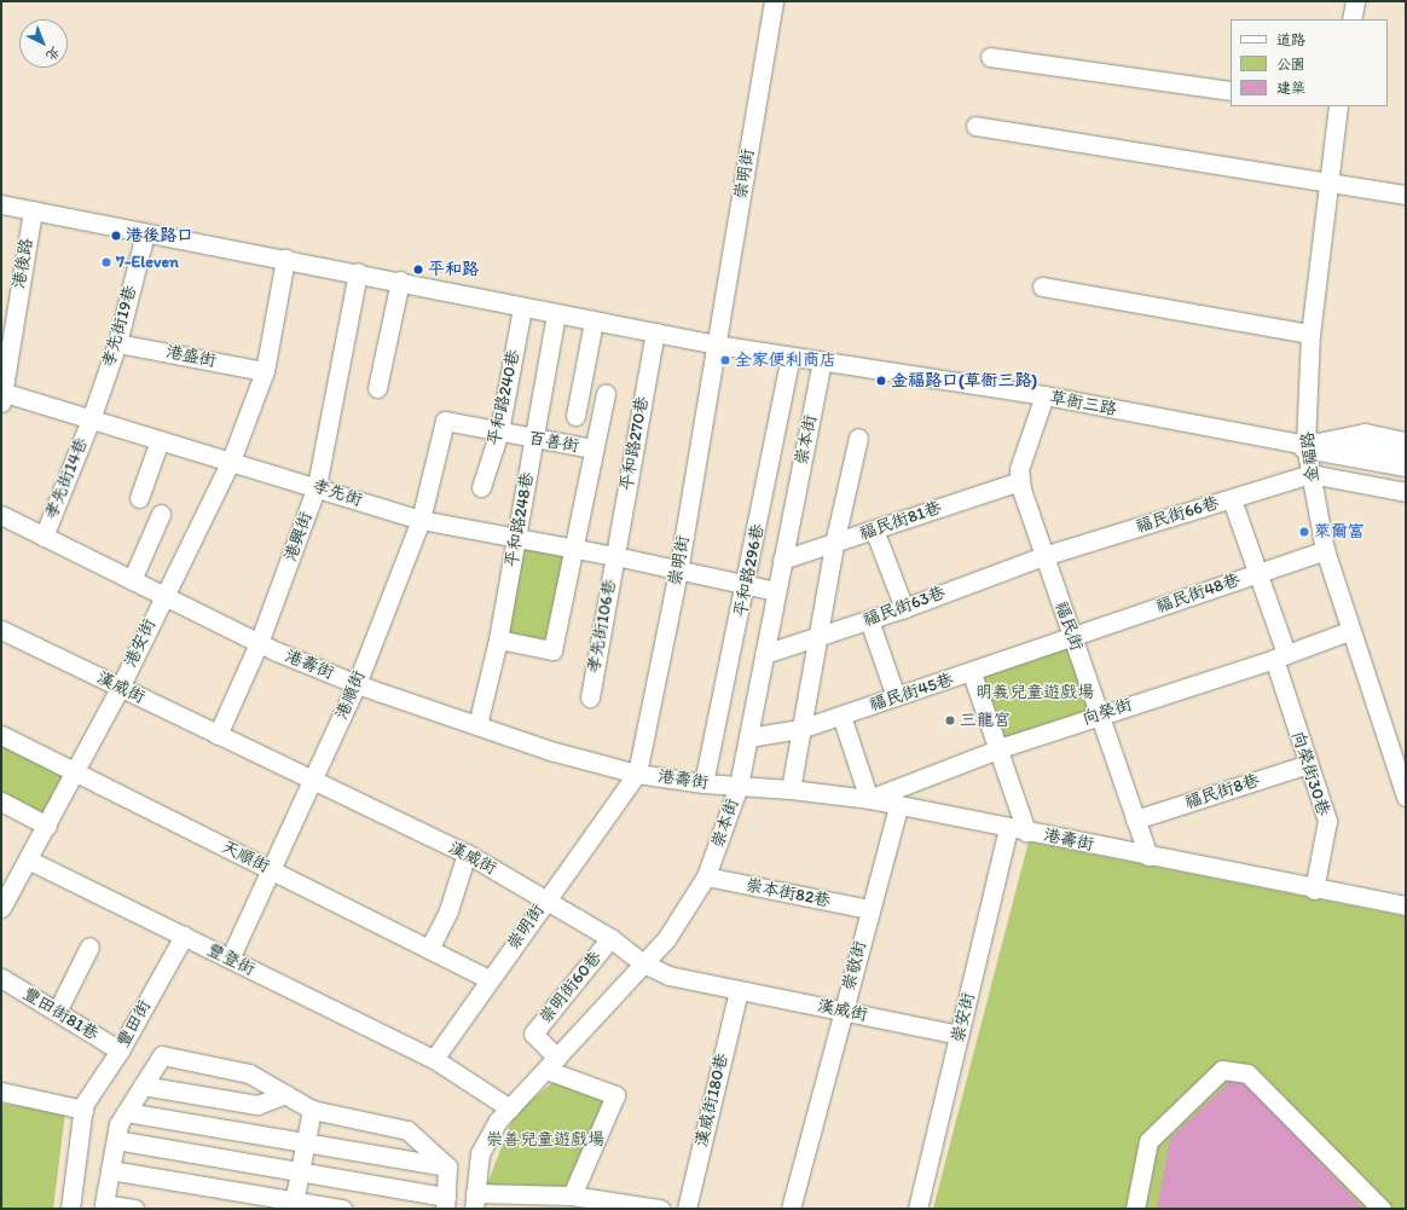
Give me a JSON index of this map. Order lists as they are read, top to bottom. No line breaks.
{"streets":{"street":["崇明街","港後路","孝先街19巷","港盛街","平和路240巷","草衙三路","崇本街","百善街","平和路270巷","金福路","孝先街14巷","孝先街","福民街66巷","平和路248巷","福民街81巷","港興街","平和路296巷","福民街48巷","福民街63巷","孝先街106巷","福民街","港安街","港壽街","漢威街","福民街45巷","港順街","向榮街","向榮街30巷","福民街8巷","天順街","崇本街82巷","豐登街","崇敬街","崇明街60巷","豐田街81巷","崇安街","豐田街","漢威街180巷"]},"crossings":[["崇明街","草衙三路"],["崇明街","孝先街"],["崇明街","港壽街"],["崇明街","漢威街"],["崇明街","天順街"],["崇明街","豐登街"],["港後路","孝先街"],["孝先街19巷","港盛街"],["孝先街19巷","孝先街14巷"],["孝先街19巷","孝先街"],["港盛街","港安街"],["平和路240巷","百善街"],["草衙三路","崇本街"],["草衙三路","金福路"],["草衙三路","福民街66巷"],["草衙三路","平和路296巷"],["草衙三路","福民街"],["崇本街","孝先街"],["崇本街","福民街81巷"],["崇本街","福民街63巷"],["崇本街","港壽街"],["崇本街","漢威街"],["崇本街","福民街45巷"],["崇本街","崇本街82巷"],["崇本街","豐登街"],["崇本街","崇明街60巷"],["百善街","孝先街"],["百善街","平和路248巷"],["百善街","港順街"],["平和路270巷","孝先街"],["平和路270巷","孝先街106巷"],["金福路","福民街66巷"],["金福路","福民街48巷"],["金福路","向榮街"],["孝先街14巷","孝先街"],["孝先街14巷","港壽街"],["孝先街","平和路248巷"],["孝先街","港興街"],["孝先街","平和路296巷"],["孝先街","孝先街106巷"],["孝先街","港安街"],["孝先街","港順街"],["福民街66巷","福民街63巷"],["福民街66巷","福民街"],["福民街66巷","向榮街30巷"],["平和路248巷","港壽街"],["福民街81巷","福民街"],["港興街","港壽街"],["港興街","漢威街"],["平和路296巷","港壽街"],["福民街48巷","福民街"],["福民街48巷","福民街45巷"],["福民街48巷","向榮街30巷"],["福民街63巷","福民街"],["福民街","港壽街"],["福民街","福民街45巷"],["福民街","向榮街"],["福民街","福民街8巷"],["港安街","港壽街"],["港安街","漢威街"],["港安街","天順街"],["港安街","豐登街"],["港壽街","港順街"],["港壽街","向榮街"],["港壽街","向榮街30巷"],["港壽街","崇敬街"],["港壽街","崇安街"],["漢威街","港順街"],["漢威街","崇敬街"],["漢威街","崇明街60巷"],["漢威街","崇安街"],["漢威街","漢威街180巷"],["港順街","天順街"],["港順街","豐登街"],["向榮街","向榮街30巷"],["向榮街30巷","福民街8巷"],["崇本街82巷","崇敬街"],["豐登街","豐田街"],["豐田街81巷","豐田街"]],"parks":["明義兒童遊戲場","崇善兒童遊戲場"],"places":["港後路口","7-Eleven","平和路","全家便利商店","金福路口(草衙三路)","萊爾富","三龍宮"],"legend":["道路","公園","建築"],"north":"bottom right"}
